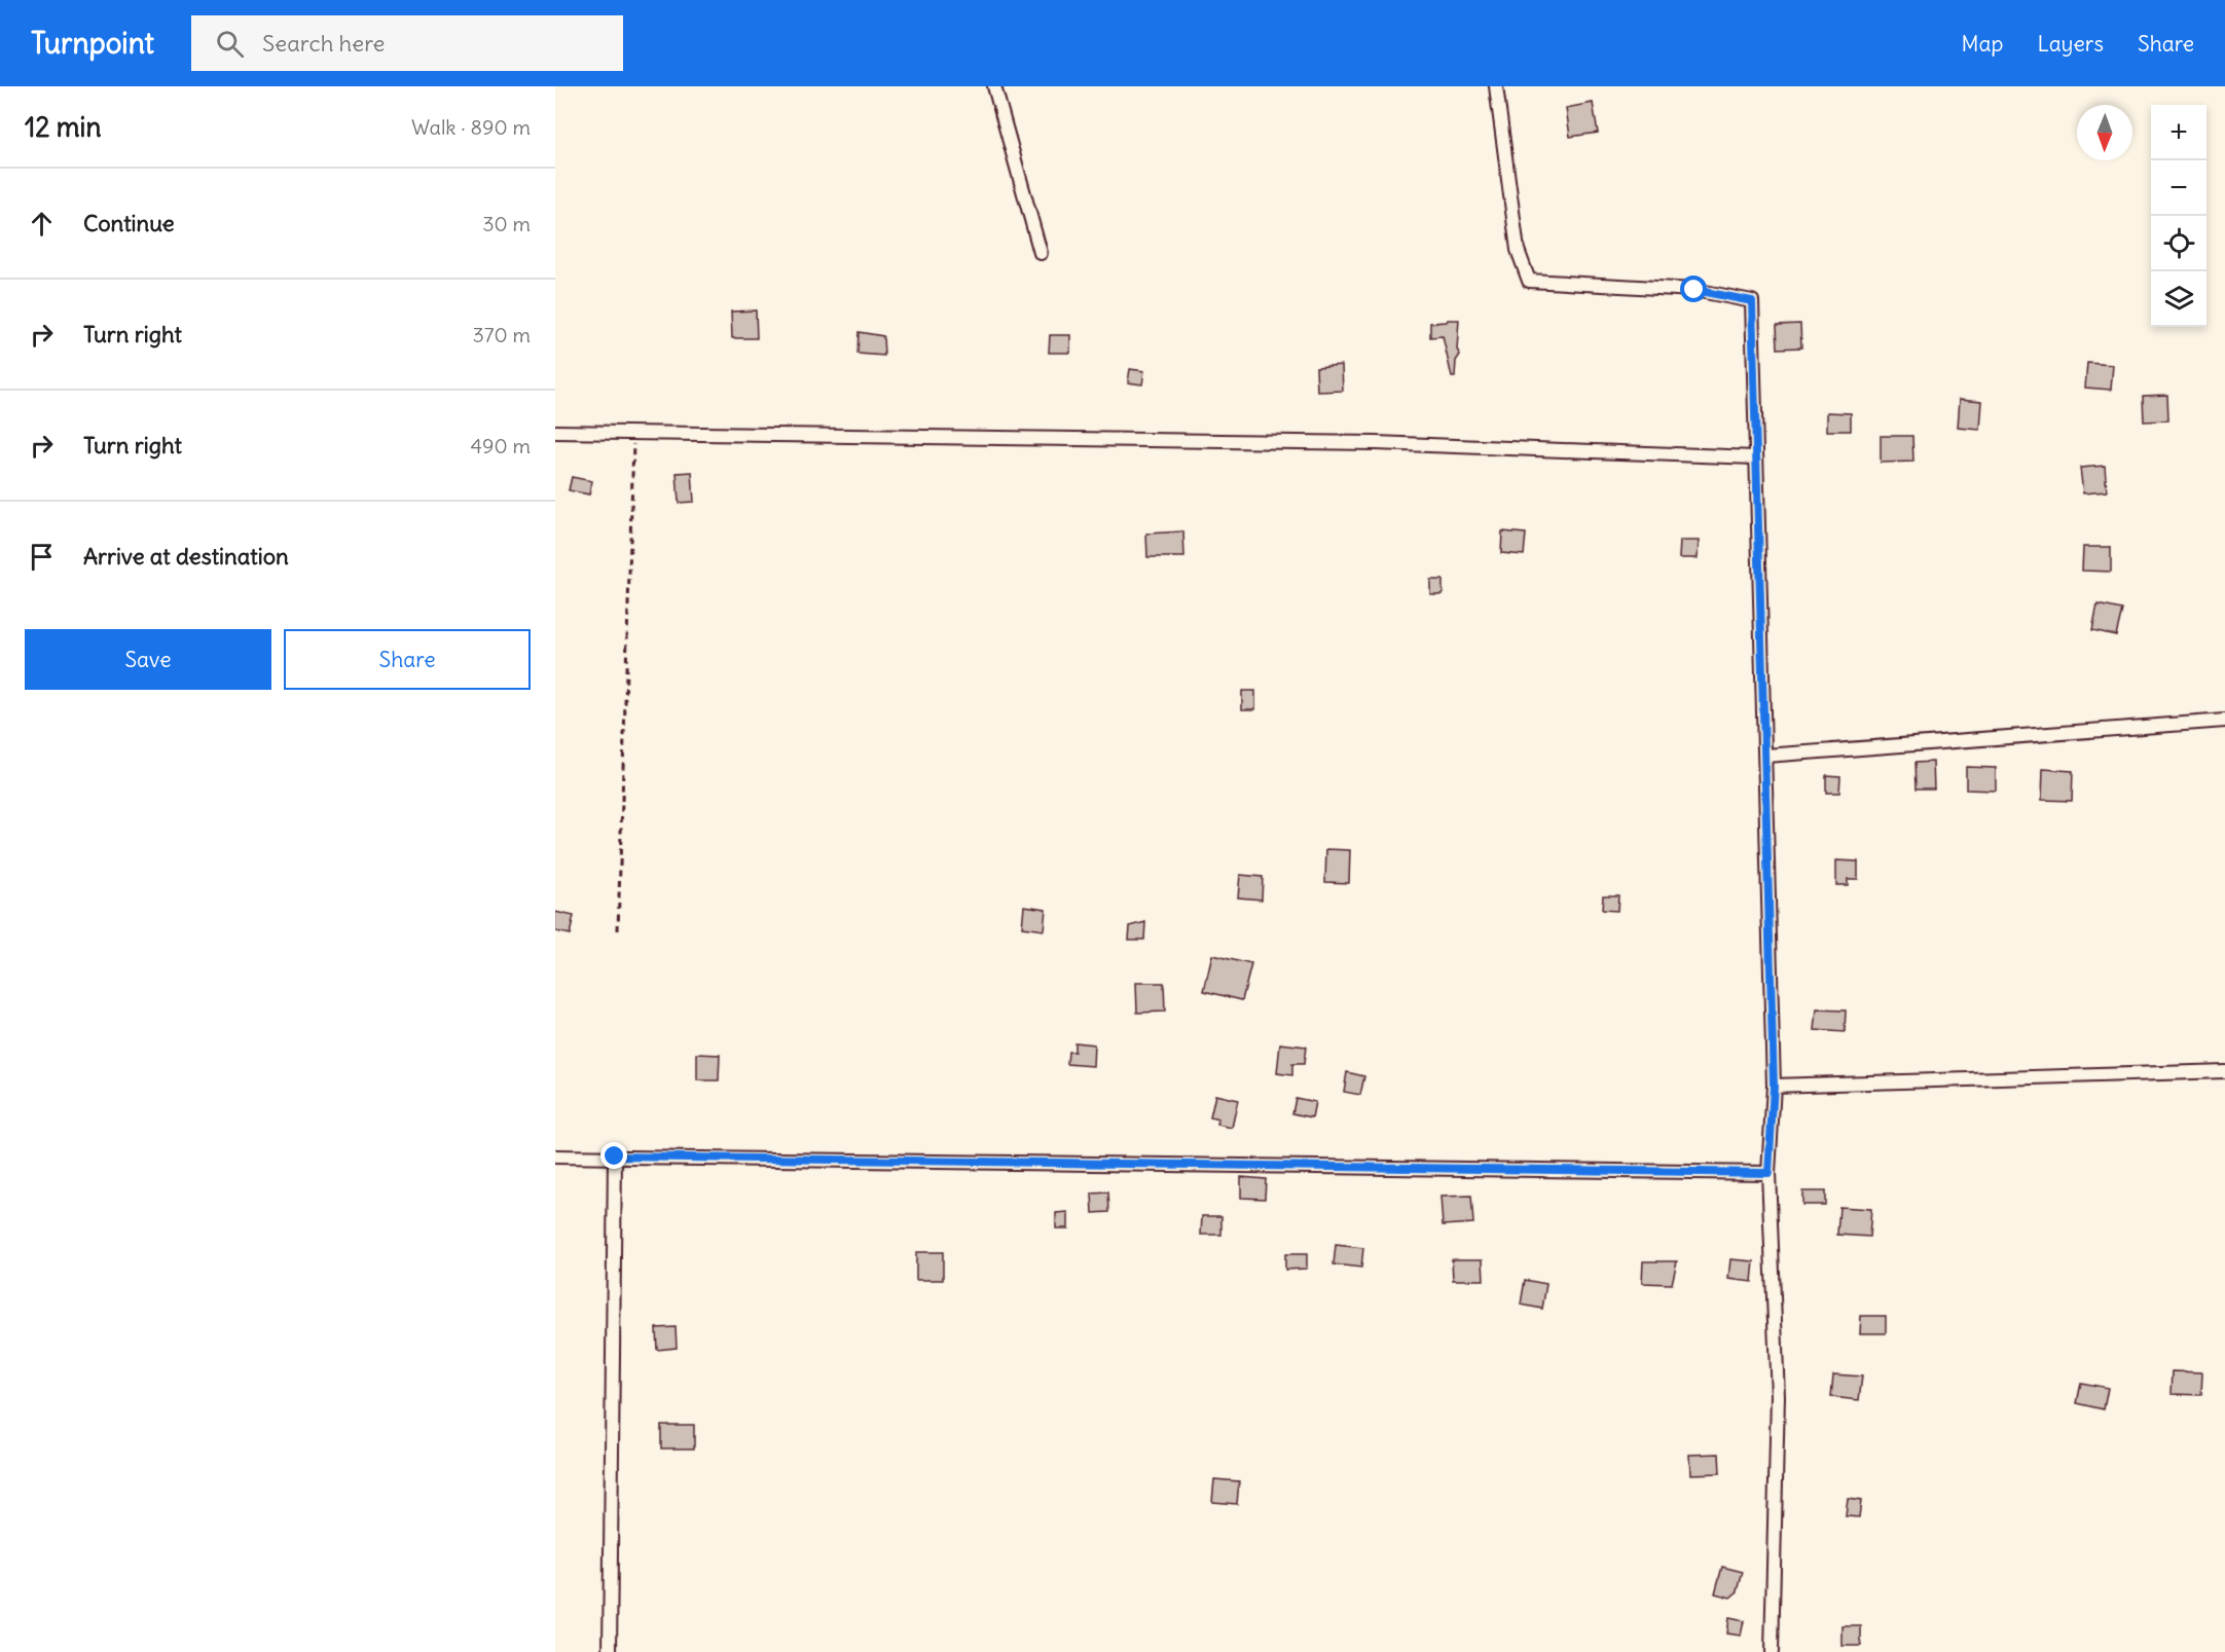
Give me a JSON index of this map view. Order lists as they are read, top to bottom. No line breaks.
{"north":"bottom","page":{"header":"Turnpoint","search":"Search here","nav":["Map","Layers","Share"],"heading":["12 min","Walk · 890 m"],"map_buttons":["+","−"],"list":[["Continue","30 m"],["Turn right","370 m"],["Turn right","490 m"],"Arrive at destination"],"buttons":["Save","Share"]}}
